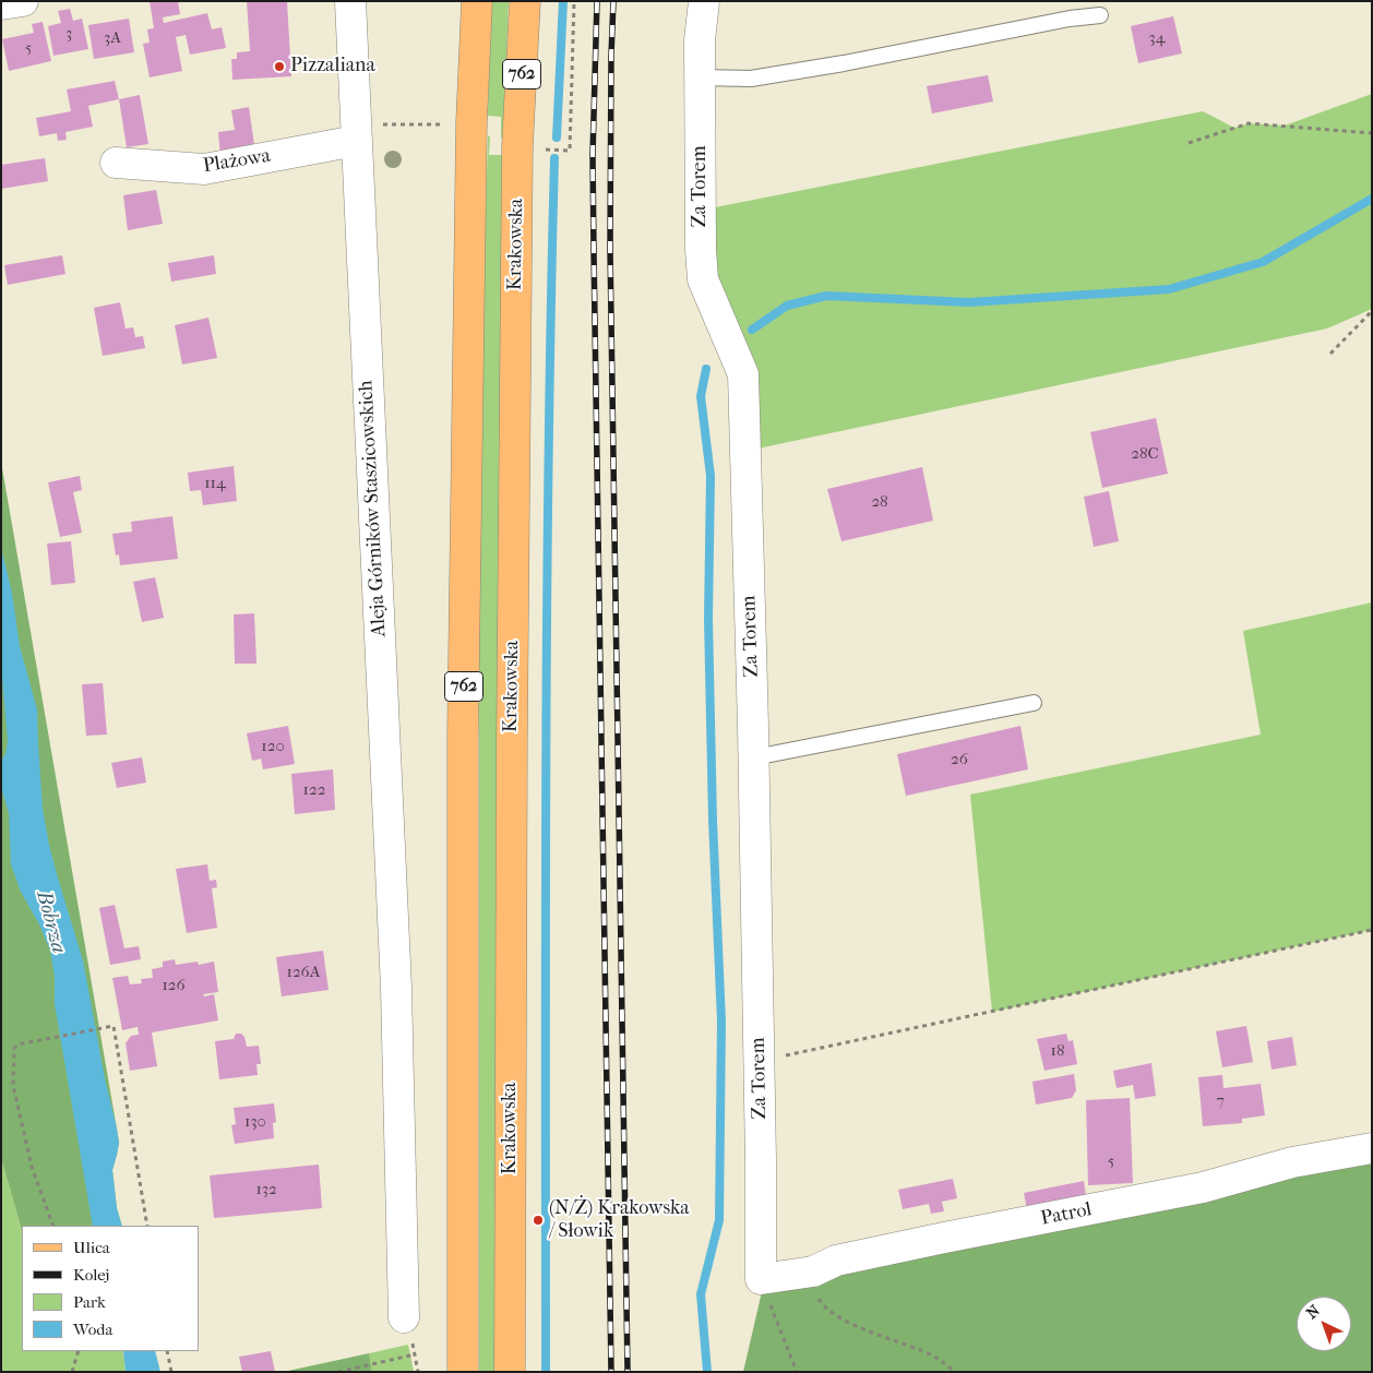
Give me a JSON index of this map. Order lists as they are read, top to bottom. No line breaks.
{"streets":{"main road":["762","Krakowska"],"street":["Plażowa","Za Torem","Aleja Górników Staszicowskich","Patrol"]},"crossings":[["Plażowa","Aleja Górników Staszicowskich"],["Za Torem","Patrol"]],"water":["Bobrza"],"places":["Pizzaliana","(N/Ż) Krakowska / Słowik"],"house_numbers":["3","3A","34","5","28C","114","28","120","26","122","126A","126","18","7","130","5","132"],"legend":["Ulica","Kolej","Park","Woda"],"north":"top left"}
